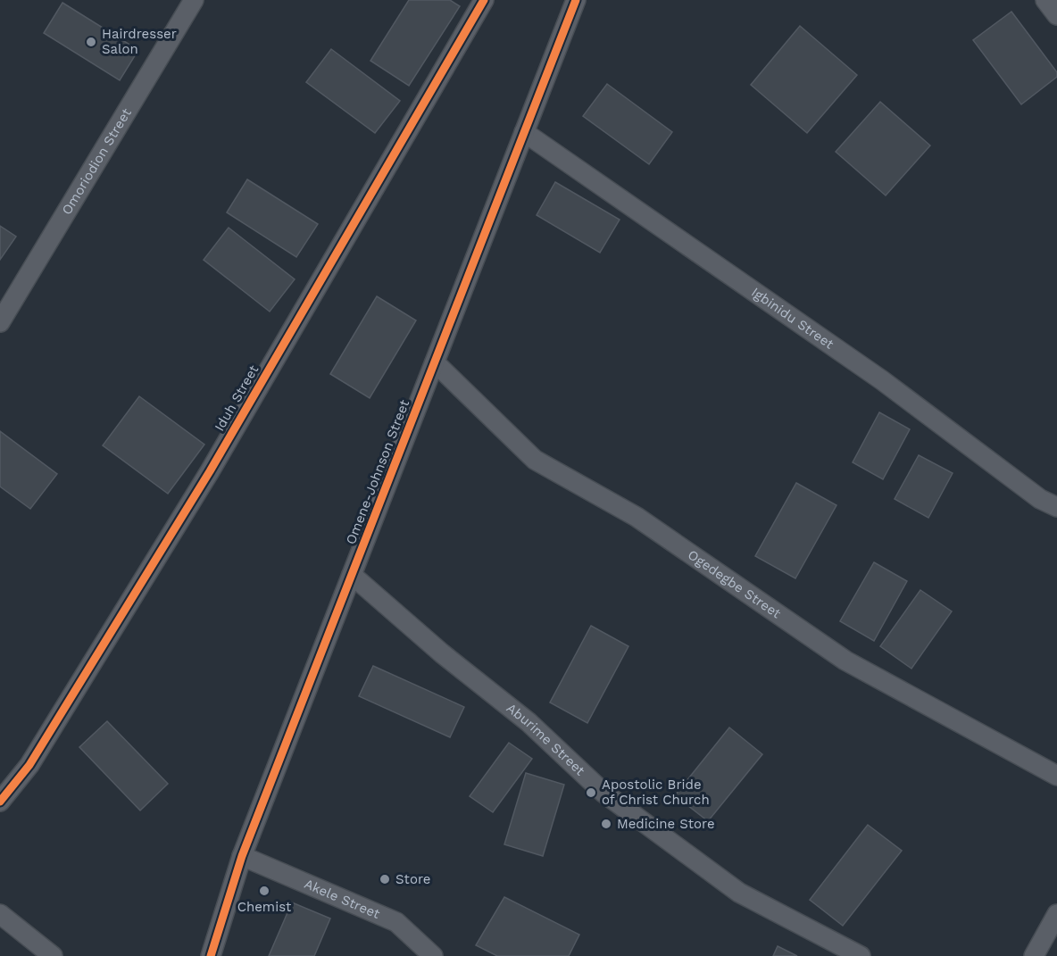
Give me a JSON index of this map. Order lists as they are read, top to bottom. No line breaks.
{"streets":{"street":["Omoriodion Street","Igbinidu Street","Iduh Street","Omene-Johnson Street","Ogedegbe Street","Aburime Street","Akele Street"]},"crossings":[["Igbinidu Street","Omene-Johnson Street"],["Omene-Johnson Street","Ogedegbe Street"],["Omene-Johnson Street","Aburime Street"],["Omene-Johnson Street","Akele Street"]],"places":["Hairdresser Salon","Apostolic Bride of Christ Church","Medicine Store","Store","Chemist"]}
